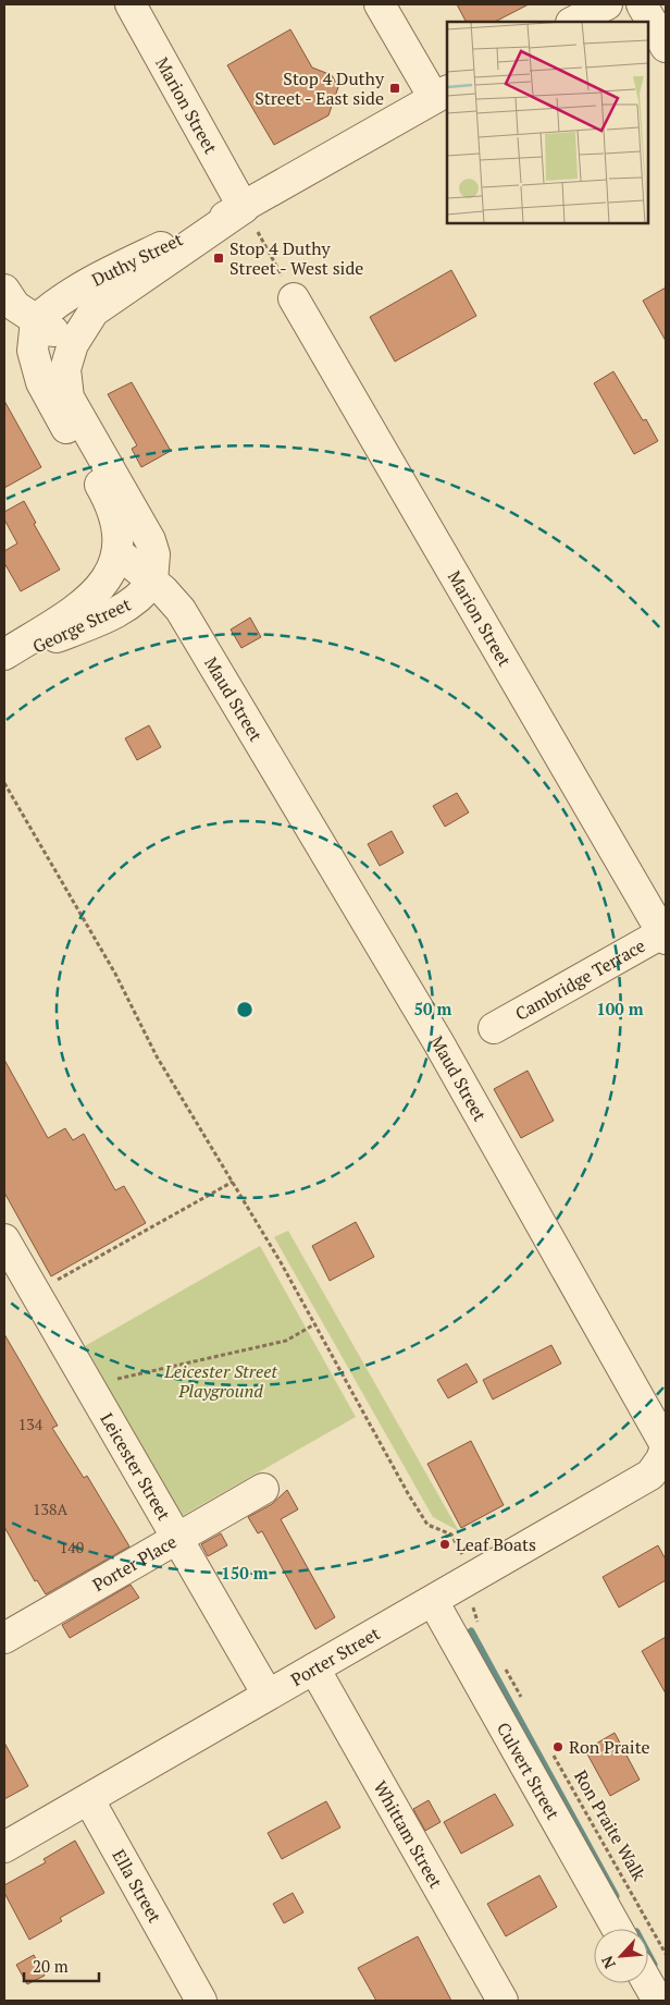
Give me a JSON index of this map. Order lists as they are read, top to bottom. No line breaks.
{"streets":{"street":["Marion Street","Duthy Street","George Street","Maud Street","Cambridge Terrace","Leicester Street","Porter Place","Porter Street","Culvert Street","Whittam Street","Ella Street"],"path":["Ron Praite Walk"]},"crossings":[["Marion Street","Duthy Street"],["Marion Street","Cambridge Terrace"],["George Street","Maud Street"],["Maud Street","Porter Street"],["Leicester Street","Porter Place"],["Leicester Street","Porter Street"],["Porter Street","Culvert Street"],["Porter Street","Whittam Street"],["Porter Street","Ella Street"]],"parks":["Leicester Street Playground"],"places":{"transit":["Stop 4 Duthy Street - East side","Stop 4 Duthy Street - West side"],"other":["Leaf Boats","Ron Praite"]},"house_numbers":["134","138A","140"],"scale_bar":"20 m","north":"bottom left","rings":["50 m","100 m","150 m"]}
